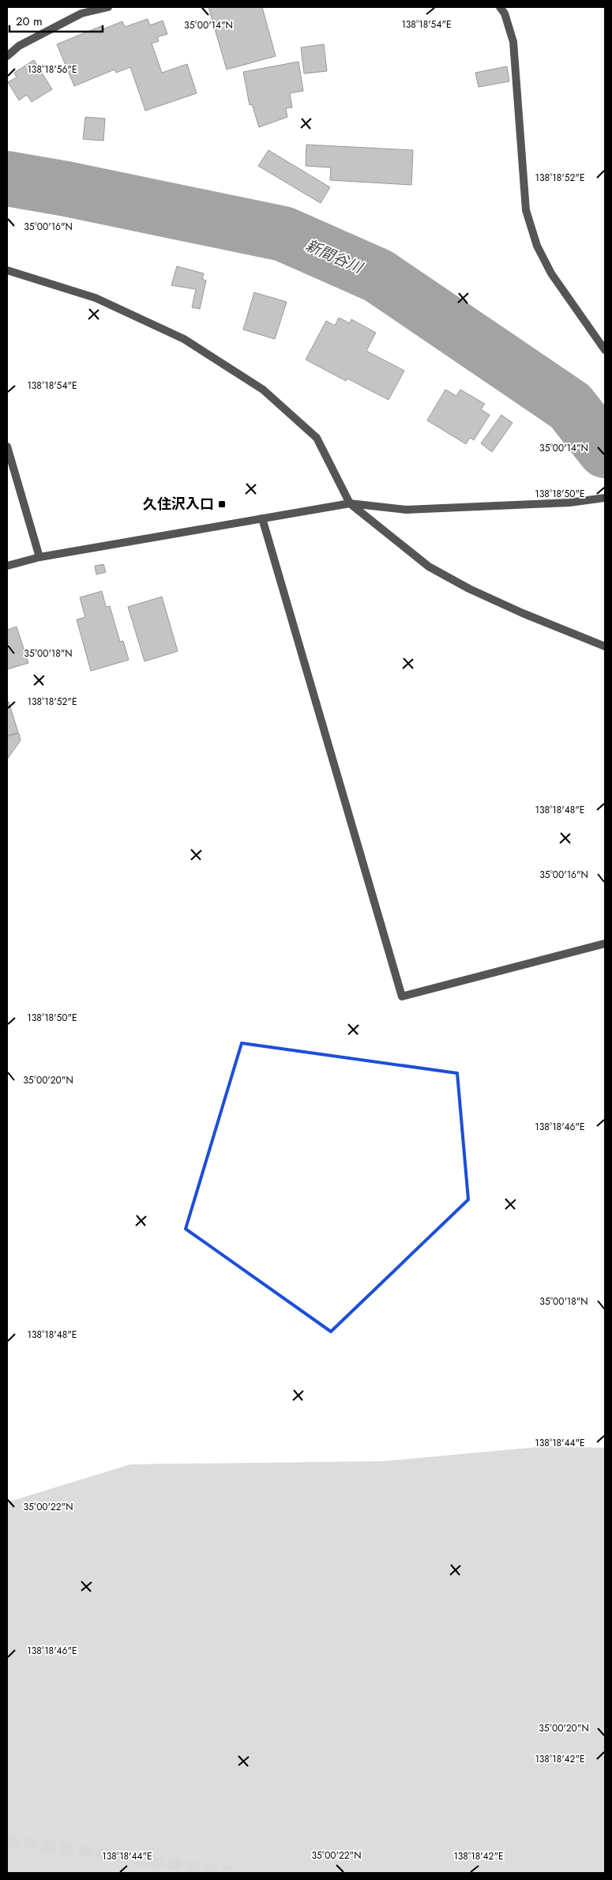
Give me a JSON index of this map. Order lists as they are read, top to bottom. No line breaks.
{"water":["新間谷川"],"places":{"transit":["久住沢入口"]},"scale_bar":"20 m","coordinates":["138°18'54\"E","35°00'14\"N","138°18'56\"E","138°18'52\"E","35°00'16\"N","138°18'50\"E","35°00'18\"N","138°18'48\"E","35°00'20\"N","138°18'46\"E","138°18'44\"E","35°00'22\"N","138°18'42\"E"]}
